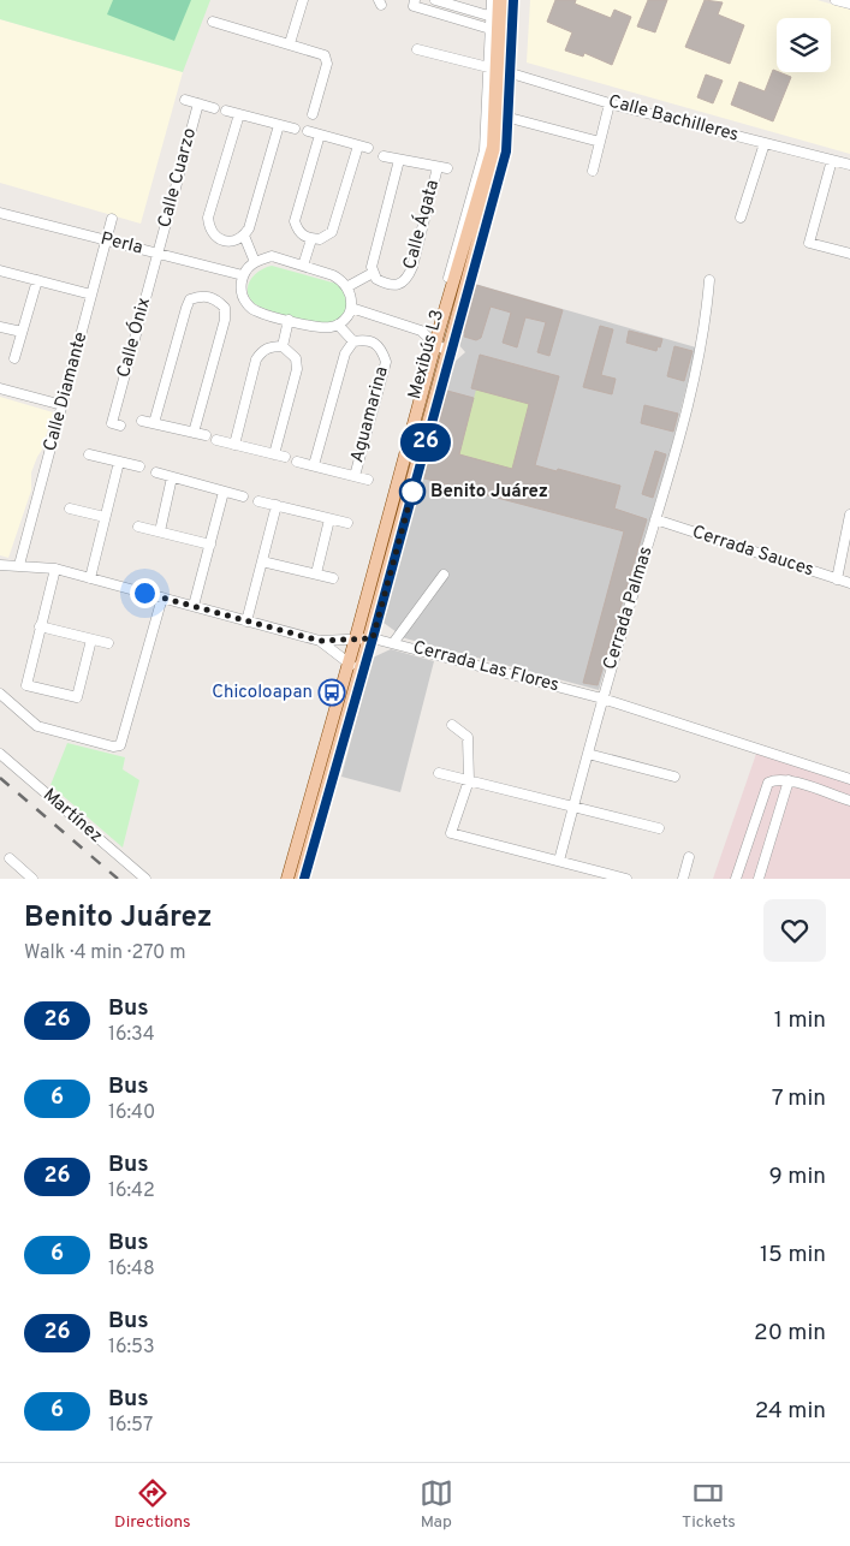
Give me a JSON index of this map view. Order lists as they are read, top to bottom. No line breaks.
{"streets":{"street":["Calle Bachilleres","Calle Cuarzo","Calle Ágata","Perla","Calle Ónix","Mexibús L3","Calle Diamante","Aguamarina","Cerrada Sauces","Cerrada Palmas","Cerrada Las Flores","Martínez"]},"crossings":[["Calle Bachilleres","Mexibús L3"],["Calle Cuarzo","Perla"],["Calle Cuarzo","Calle Ónix"],["Perla","Calle Ónix"],["Perla","Calle Diamante"],["Mexibús L3","Cerrada Las Flores"],["Cerrada Sauces","Cerrada Palmas"],["Cerrada Palmas","Cerrada Las Flores"]],"places":{"other":["Benito Juárez"],"bus stop":["Chicoloapan"]},"lines":["bus line 26"],"page":{"on_map":"26","heading":["Benito Juárez","Walk · 4 min · 270 m"],"list":[{"mark":"26","name":"Bus","note":"16:34","value":"1 min"},{"mark":"6","name":"Bus","note":"16:40","value":"7 min"},{"mark":"26","name":"Bus","note":"16:42","value":"9 min"},{"mark":"6","name":"Bus","note":"16:48","value":"15 min"},{"mark":"26","name":"Bus","note":"16:53","value":"20 min"},{"mark":"6","name":"Bus","note":"16:57","value":"24 min"}],"tabs":["Directions","Map","Tickets"]}}
